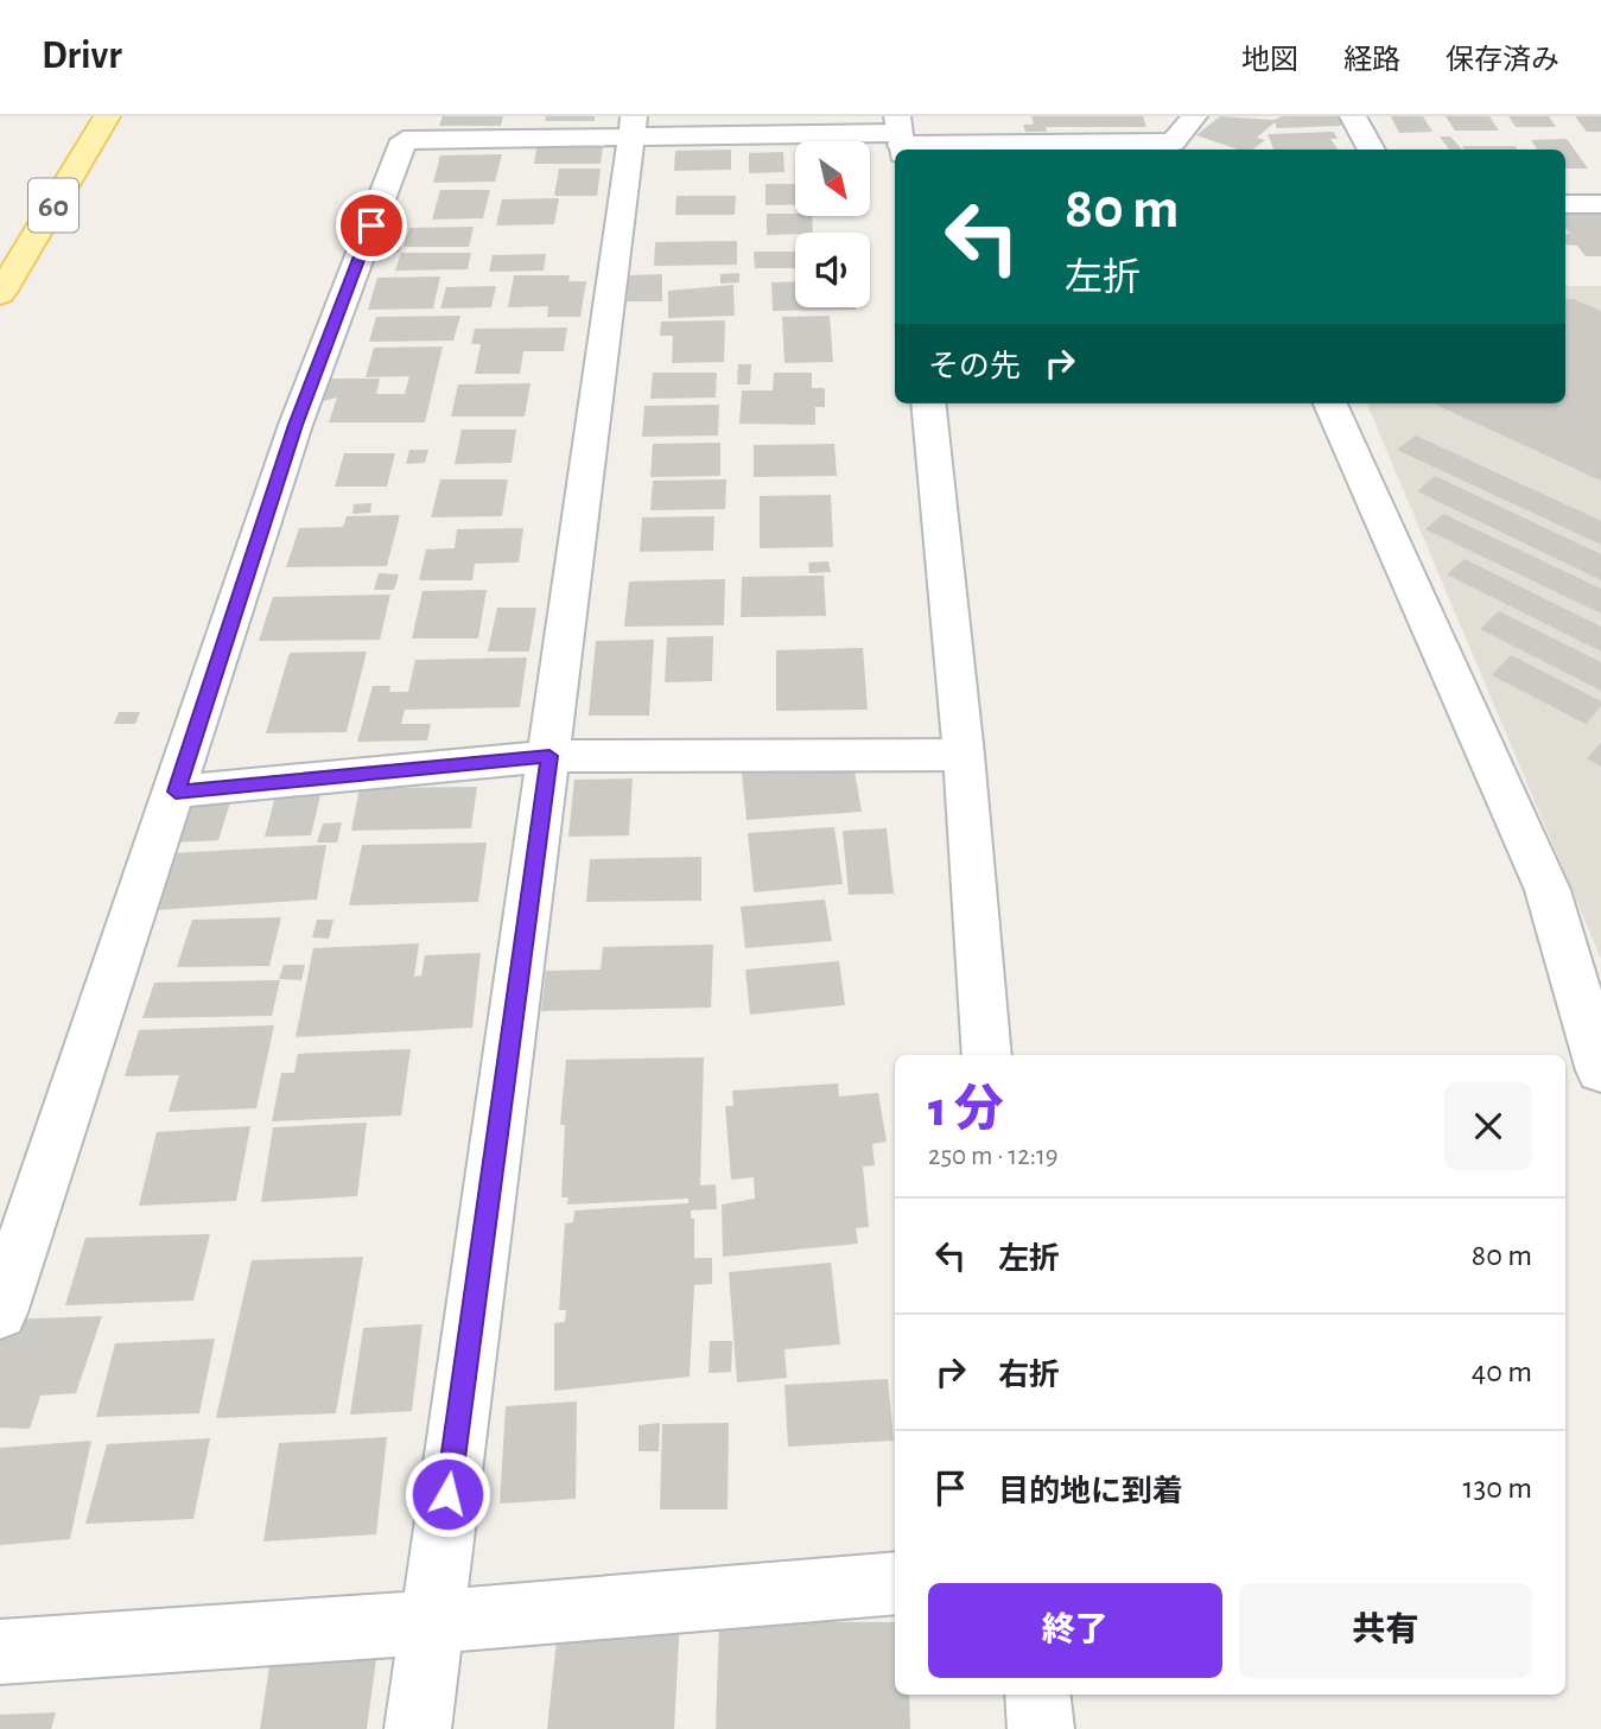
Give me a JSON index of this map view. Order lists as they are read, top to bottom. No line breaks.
{"streets":{"main road":["60"]},"north":"bottom right","page":{"header":"Drivr","nav":["地図","経路","保存済み"],"turn":["80 m","左折"],"then":"その先","heading":["1 分","250 m · 12:19"],"list":[{"name":"左折","value":"80 m"},{"name":"右折","value":"40 m"},{"name":"目的地に到着","value":"130 m"}],"buttons":["終了","共有"]}}
